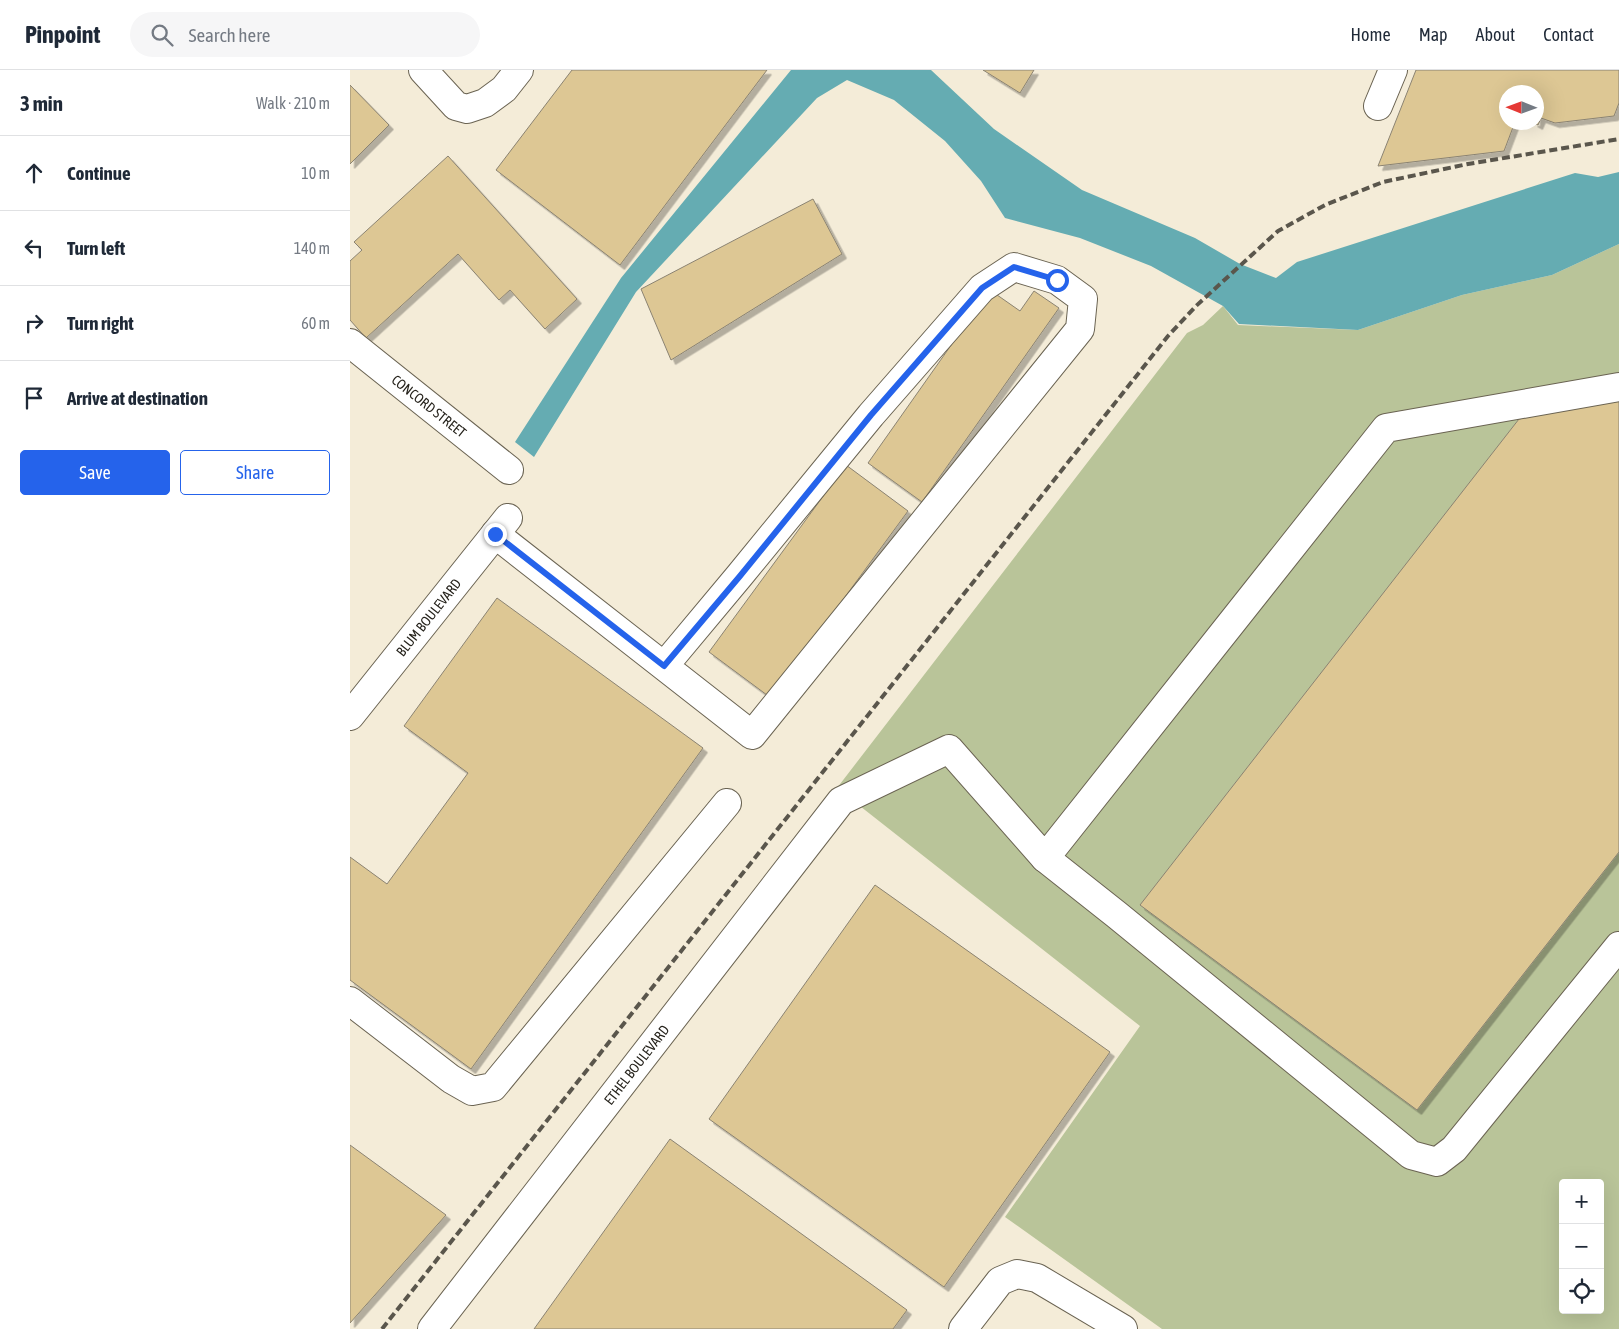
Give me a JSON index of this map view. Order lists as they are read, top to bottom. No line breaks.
{"streets":{"street":["CONCORD STREET","BLUM BOULEVARD","ETHEL BOULEVARD"]},"north":"left","page":{"header":"Pinpoint","search":"Search here","nav":["Home","Map","About","Contact"],"heading":["3 min","Walk · 210 m"],"list":[["Continue","10 m"],["Turn left","140 m"],["Turn right","60 m"],"Arrive at destination"],"buttons":["Save","Share"],"map_buttons":["+","−"]}}
